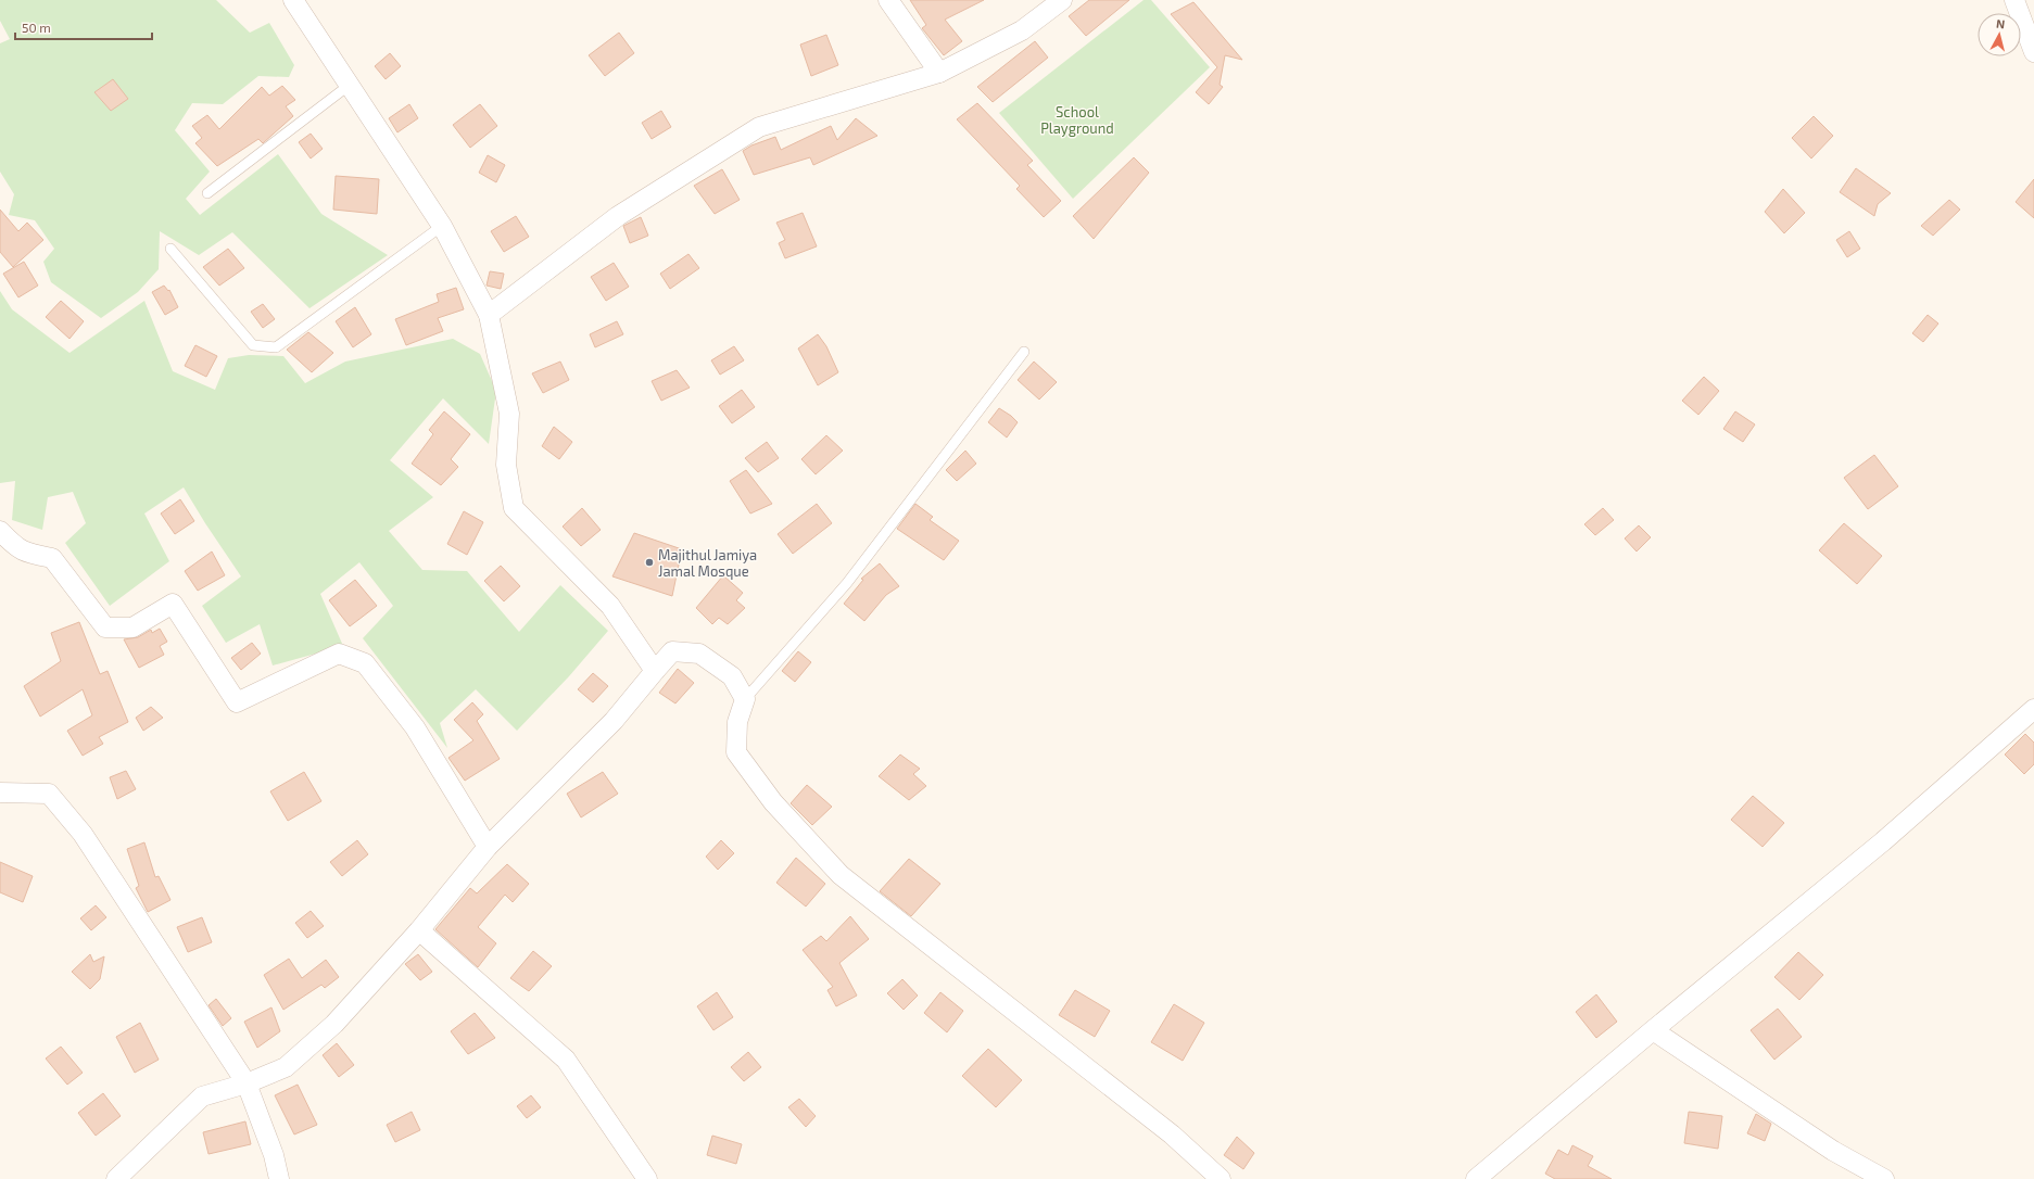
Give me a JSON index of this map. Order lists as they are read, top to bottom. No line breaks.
{"parks":["School Playground"],"places":["Majithul Jamiya Jamal Mosque"],"scale_bar":"50 m","north":"top"}
